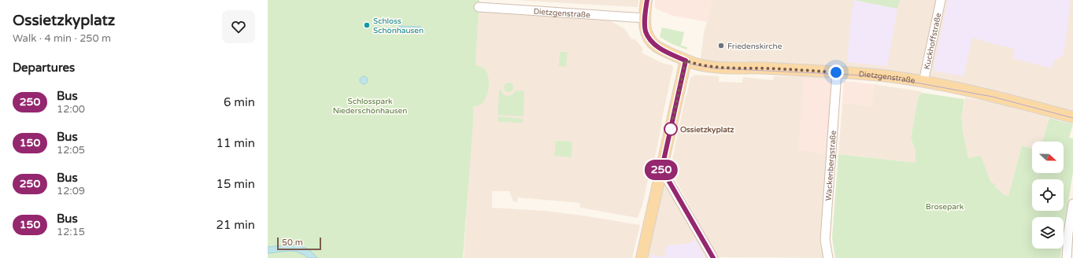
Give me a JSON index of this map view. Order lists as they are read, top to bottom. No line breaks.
{"streets":{"main road":["Dietzgenstraße"],"street":["Kuckhoffstraße","Wackenbergstraße"]},"crossings":[["Dietzgenstraße","Kuckhoffstraße"],["Dietzgenstraße","Wackenbergstraße"]],"parks":["Schlosspark Niederschönhausen","Brosepark"],"places":["Schloss Schönhausen","Friedenskirche","Ossietzkyplatz"],"lines":["bus line 250"],"scale_bar":"50 m","north":"right","page":{"heading":[["Ossietzkyplatz","Walk · 4 min · 250 m"],"Departures"],"on_map":"250","list":[{"mark":"250","name":"Bus","note":"12:00","value":"6 min"},{"mark":"150","name":"Bus","note":"12:05","value":"11 min"},{"mark":"250","name":"Bus","note":"12:09","value":"15 min"},{"mark":"150","name":"Bus","note":"12:15","value":"21 min"}],"scale":"50 m"}}
